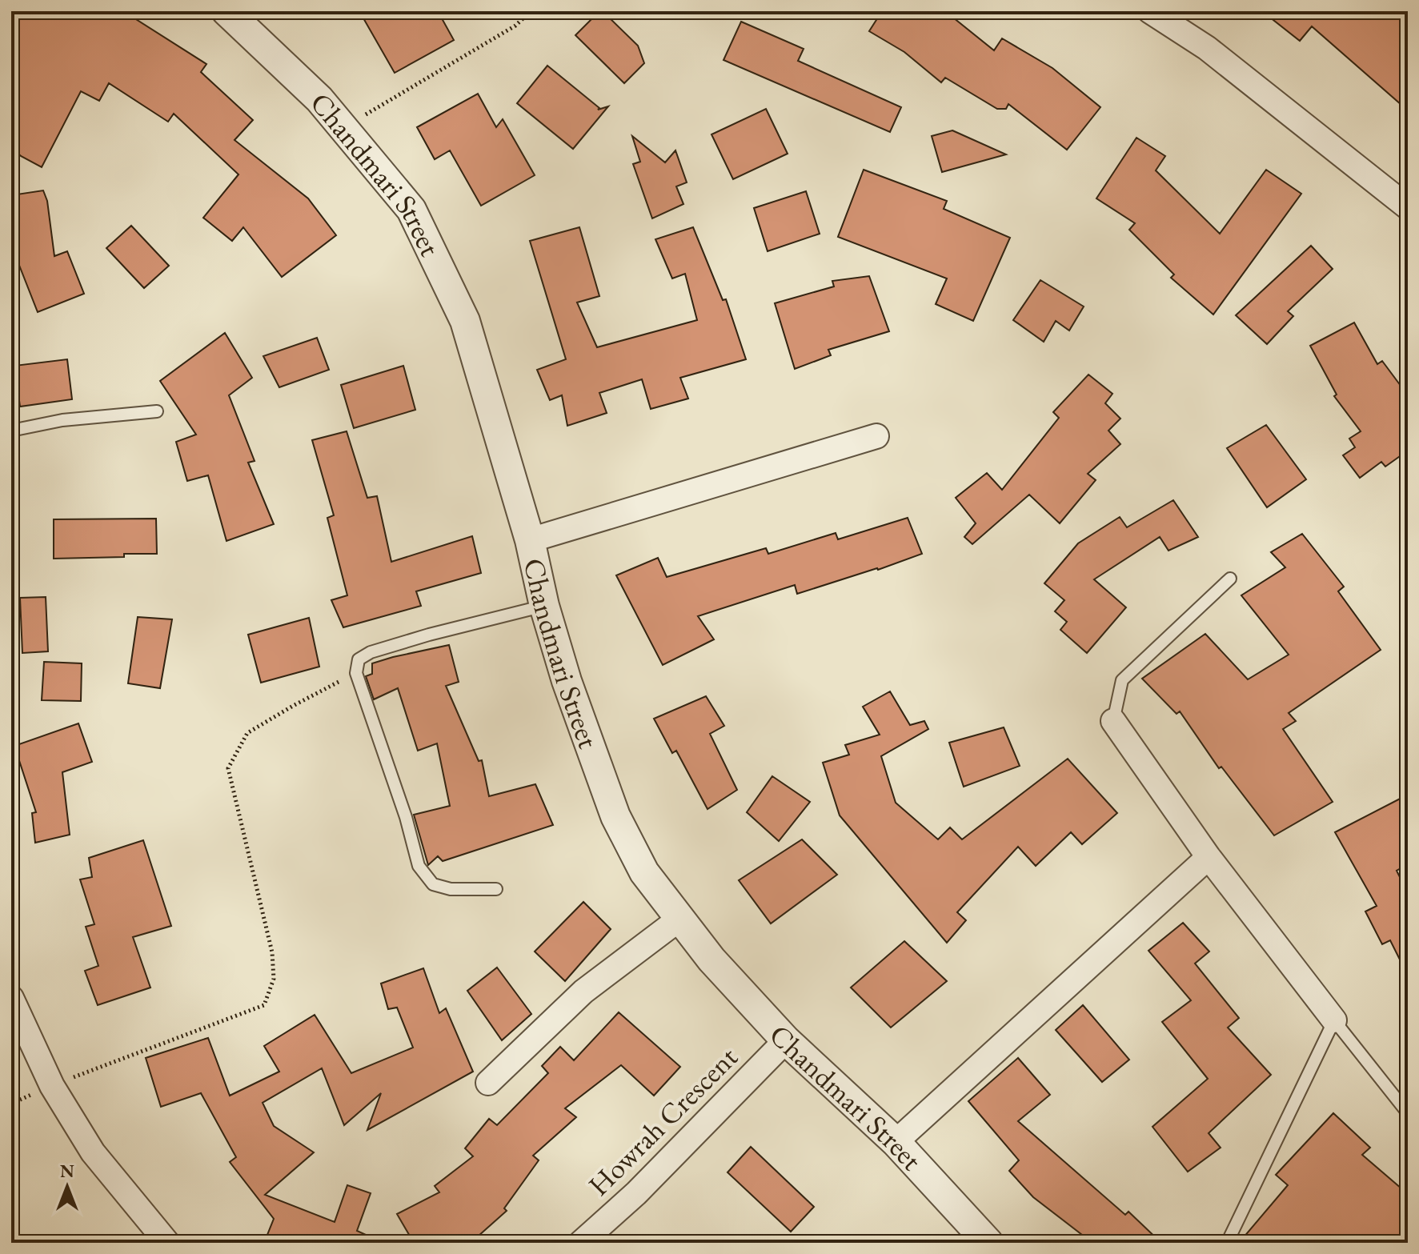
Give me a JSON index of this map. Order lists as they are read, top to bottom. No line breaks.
{"streets":{"street":["Chandmari Street","Howrah Crescent"]},"crossings":[["Chandmari Street","Howrah Crescent"]],"north":"top"}
